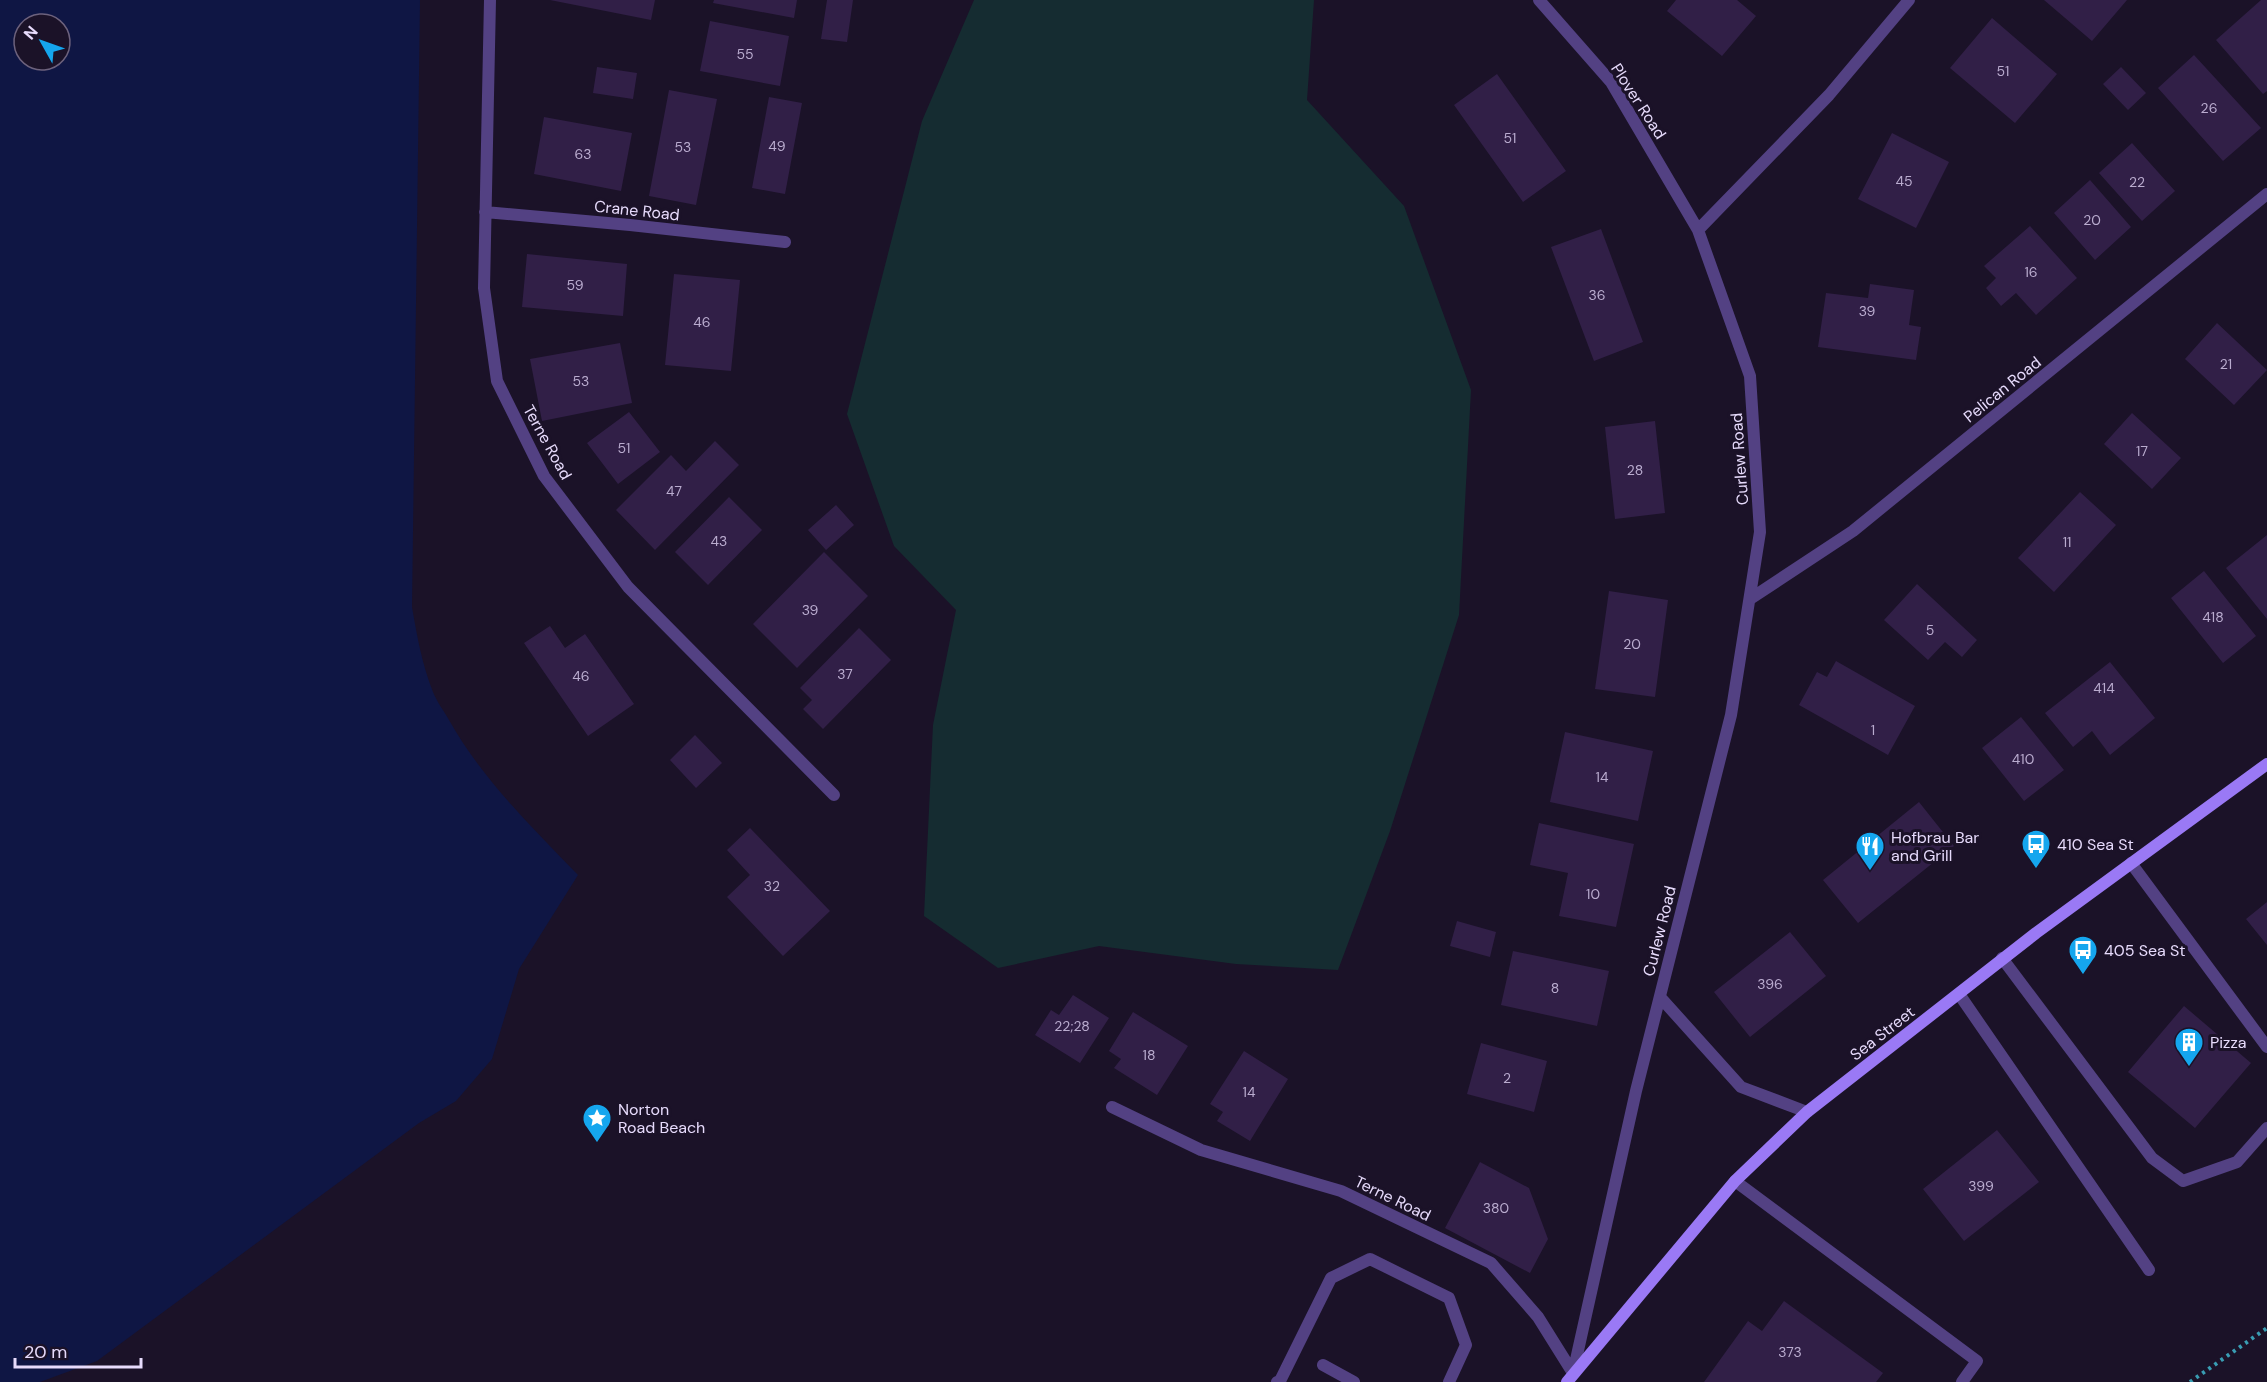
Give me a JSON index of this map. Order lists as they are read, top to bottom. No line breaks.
{"streets":{"main road":["Sea Street"],"street":["Plover Road","Crane Road","Pelican Road","Terne Road","Curlew Road"]},"crossings":[["Plover Road","Curlew Road"],["Crane Road","Terne Road"],["Pelican Road","Curlew Road"],["Terne Road","Curlew Road"],["Terne Road","Sea Street"],["Curlew Road","Sea Street"]],"places":{"bus stop":["410 Sea St","405 Sea St"],"restaurant":["Hofbrau Bar and Grill"],"building":["Pizza"],"place":["Norton Road Beach"]},"house_numbers":["55","51","26","51","49","53","63","45","22","20","16","59","36","39","46","21","53","51","17","28","47","43","11","39","418","5","20","37","46","414","1","410","14","32","10","396","8","22;28","18","2","14","399","380","373"],"scale_bar":"20 m","north":"top left"}
